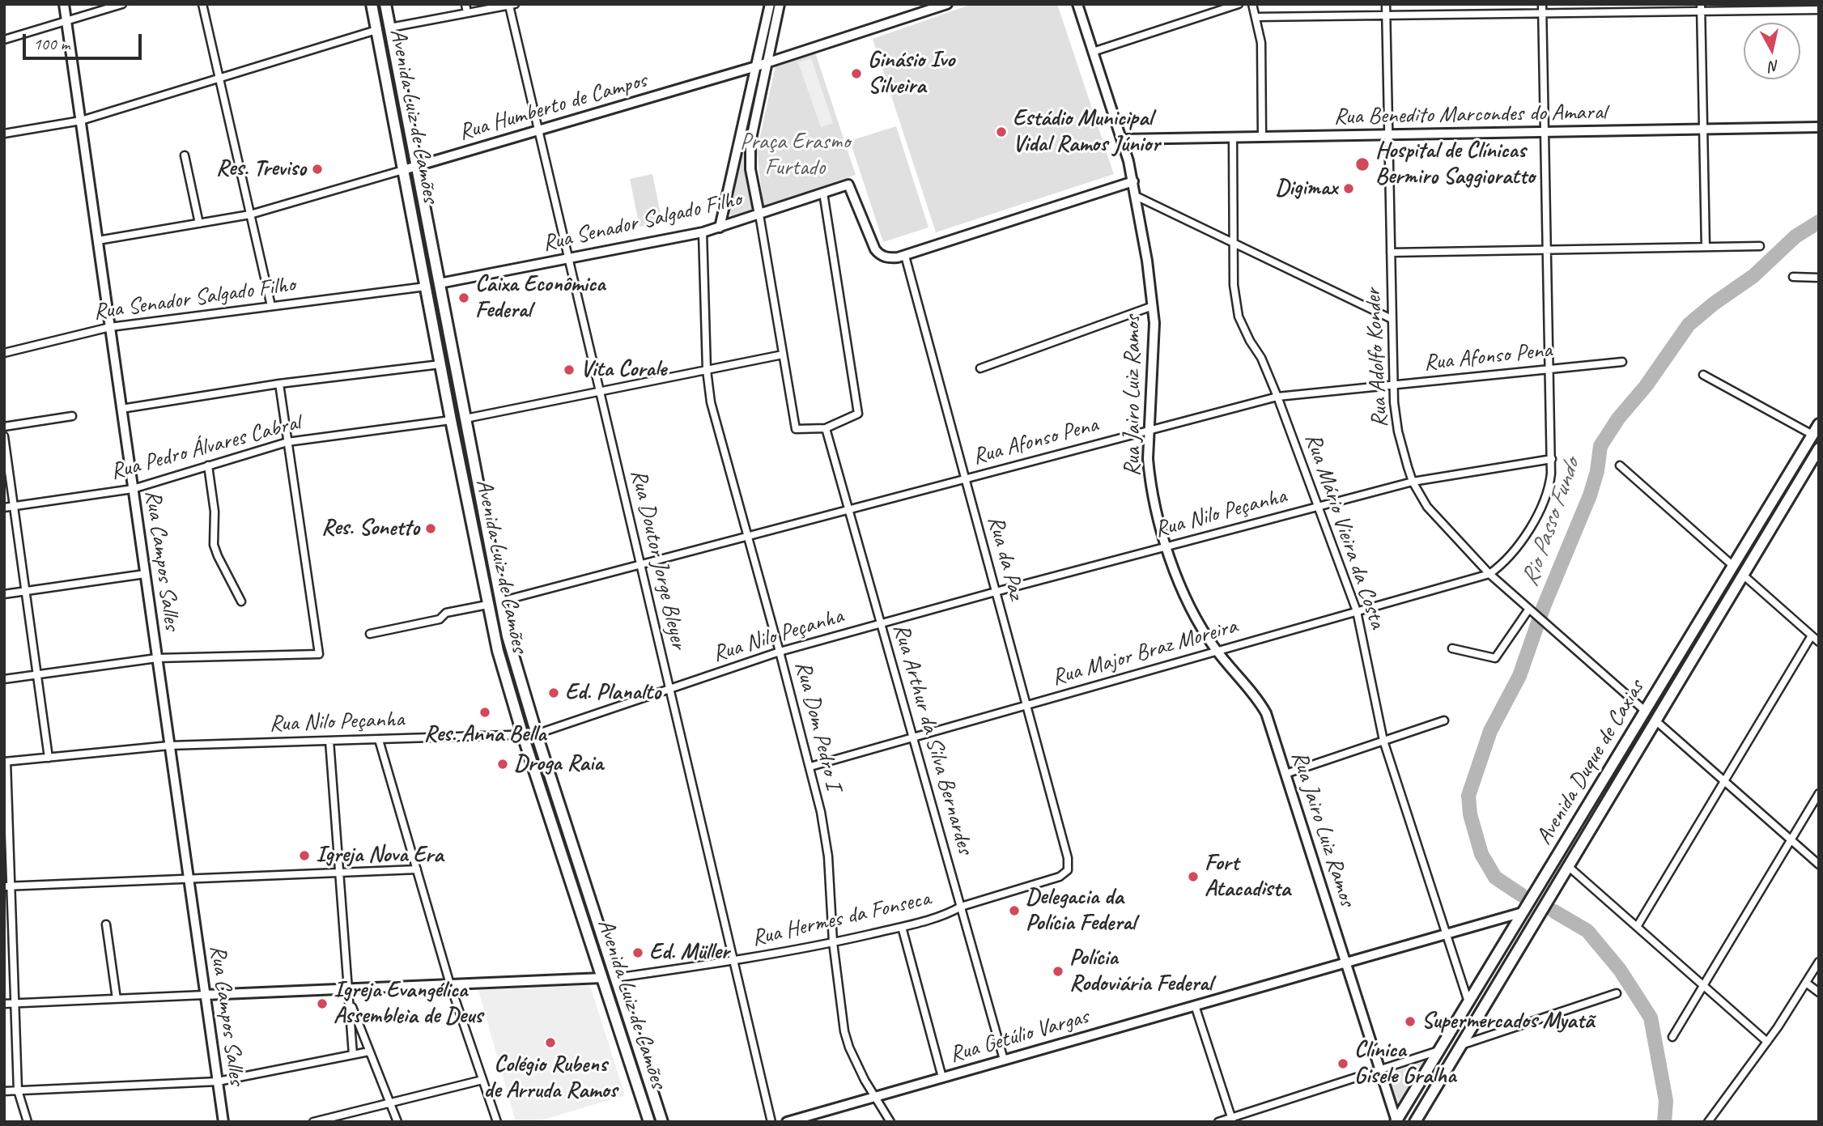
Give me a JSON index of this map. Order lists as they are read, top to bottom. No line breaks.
{"streets":{"main road":["Avenida Luiz de Camões","Avenida Duque de Caxias"],"street":["Rua Humberto de Campos","Rua Benedito Marcondes do Amaral","Rua Senador Salgado Filho","Rua Afonso Pena","Rua Adolfo Konder","Rua Jairo Luiz Ramos","Rua Pedro Álvares Cabral","Rua Nilo Peçanha","Rua Mário Vieira da Costa","Rua da Paz","Rua Doutor Jorge Bleyer","Rua Campos Salles","Rua Major Braz Moreira","Rua Dom Pedro I","Rua Arthur da Silva Bernardes","Rua Hermes da Fonseca","Rua Getúlio Vargas"]},"crossings":[["Rua Humberto de Campos","Avenida Luiz de Camões"],["Rua Humberto de Campos","Rua Doutor Jorge Bleyer"],["Rua Humberto de Campos","Rua Campos Salles"],["Rua Benedito Marcondes do Amaral","Rua Adolfo Konder"],["Rua Benedito Marcondes do Amaral","Rua Jairo Luiz Ramos"],["Rua Benedito Marcondes do Amaral","Rua Mário Vieira da Costa"],["Avenida Luiz de Camões","Rua Senador Salgado Filho"],["Avenida Luiz de Camões","Rua Afonso Pena"],["Avenida Luiz de Camões","Rua Pedro Álvares Cabral"],["Avenida Luiz de Camões","Rua Nilo Peçanha"],["Avenida Luiz de Camões","Rua Hermes da Fonseca"],["Rua Senador Salgado Filho","Rua da Paz"],["Rua Senador Salgado Filho","Rua Doutor Jorge Bleyer"],["Rua Senador Salgado Filho","Rua Campos Salles"],["Rua Senador Salgado Filho","Rua Dom Pedro I"],["Rua Afonso Pena","Rua Adolfo Konder"],["Rua Afonso Pena","Rua Jairo Luiz Ramos"],["Rua Afonso Pena","Rua Mário Vieira da Costa"],["Rua Afonso Pena","Rua da Paz"],["Rua Afonso Pena","Rua Doutor Jorge Bleyer"],["Rua Afonso Pena","Rua Dom Pedro I"],["Rua Afonso Pena","Rua Arthur da Silva Bernardes"],["Rua Adolfo Konder","Rua Nilo Peçanha"],["Rua Adolfo Konder","Rua Major Braz Moreira"],["Rua Adolfo Konder","Avenida Duque de Caxias"],["Rua Jairo Luiz Ramos","Rua Nilo Peçanha"],["Rua Jairo Luiz Ramos","Rua Major Braz Moreira"],["Rua Jairo Luiz Ramos","Avenida Duque de Caxias"],["Rua Jairo Luiz Ramos","Rua Getúlio Vargas"],["Rua Pedro Álvares Cabral","Rua Campos Salles"],["Rua Nilo Peçanha","Rua Mário Vieira da Costa"],["Rua Nilo Peçanha","Rua da Paz"],["Rua Nilo Peçanha","Rua Doutor Jorge Bleyer"],["Rua Nilo Peçanha","Rua Campos Salles"],["Rua Nilo Peçanha","Rua Dom Pedro I"],["Rua Nilo Peçanha","Rua Arthur da Silva Bernardes"],["Rua Mário Vieira da Costa","Rua Major Braz Moreira"],["Rua Mário Vieira da Costa","Avenida Duque de Caxias"],["Rua Mário Vieira da Costa","Rua Getúlio Vargas"],["Rua da Paz","Rua Major Braz Moreira"],["Rua da Paz","Rua Hermes da Fonseca"],["Rua Doutor Jorge Bleyer","Rua Hermes da Fonseca"],["Rua Major Braz Moreira","Rua Dom Pedro I"],["Rua Major Braz Moreira","Rua Arthur da Silva Bernardes"],["Rua Dom Pedro I","Rua Hermes da Fonseca"],["Rua Dom Pedro I","Rua Getúlio Vargas"],["Rua Arthur da Silva Bernardes","Rua Hermes da Fonseca"],["Rua Arthur da Silva Bernardes","Rua Getúlio Vargas"],["Avenida Duque de Caxias","Rua Getúlio Vargas"]],"water":["Rio Passo Fundo"],"parks":["Praça Erasmo Furtado"],"places":["Ginásio Ivo Silveira","Estádio Municipal Vidal Ramos Júnior","Hospital de Clínicas Bermiro Saggioratto","Res. Treviso","Digimax","Caixa Econômica Federal","Vita Corale","Res. Sonetto","Ed. Planalto","Res. Anna Bella","Droga Raia","Igreja Nova Era","Fort Atacadista","Delegacia da Polícia Federal","Ed. Müller","Polícia Rodoviária Federal","Igreja Evangélica Assembleia de Deus","Supermercados Myatã","Colégio Rubens de Arruda Ramos","Clínica Gisele Gralha"],"scale_bar":"100 m","north":"bottom"}
